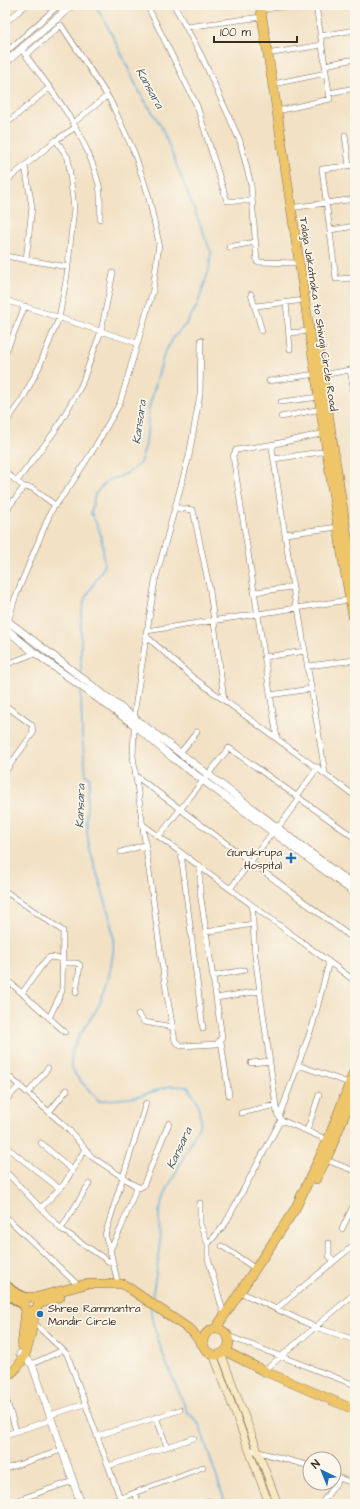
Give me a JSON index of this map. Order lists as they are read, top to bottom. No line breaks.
{"streets":{"highway":["Talaja Jakatnaka to Shivaji Circle Road"]},"water":["Kansara"],"places":{"health":["Gurukrupa Hospital"],"other":["Shree Rammantra Mandir Circle"]},"scale_bar":"100 m","north":"top left"}
